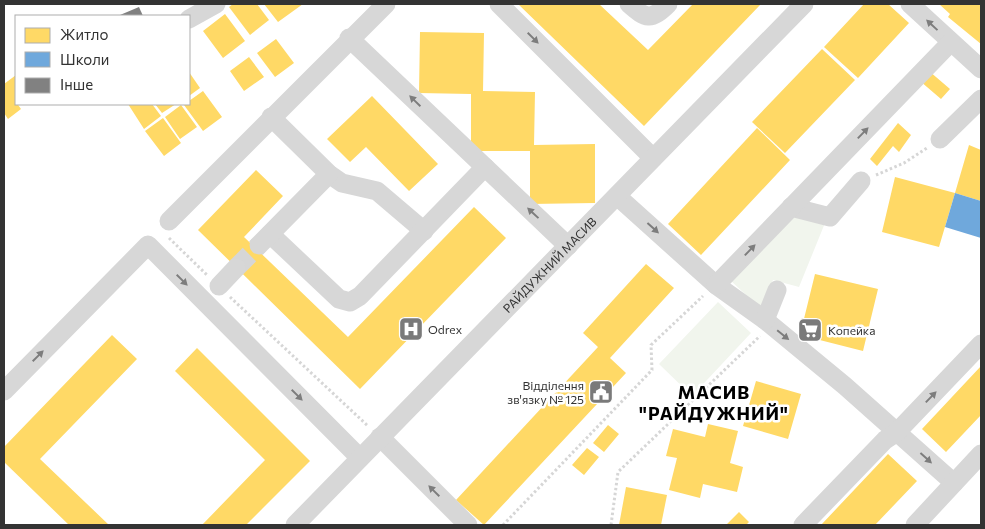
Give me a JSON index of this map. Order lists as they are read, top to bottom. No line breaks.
{"streets":{"street":["РАЙДУЖНИЙ МАСИВ"]},"districts":["МАСИВ \"РАЙДУЖНИЙ\""],"places":{"hospital":["Odrex"],"supermarket":["Копейка"],"public building":["Відділення зв'язку № 125"]},"legend":["Житло","Школи","Інше"]}
